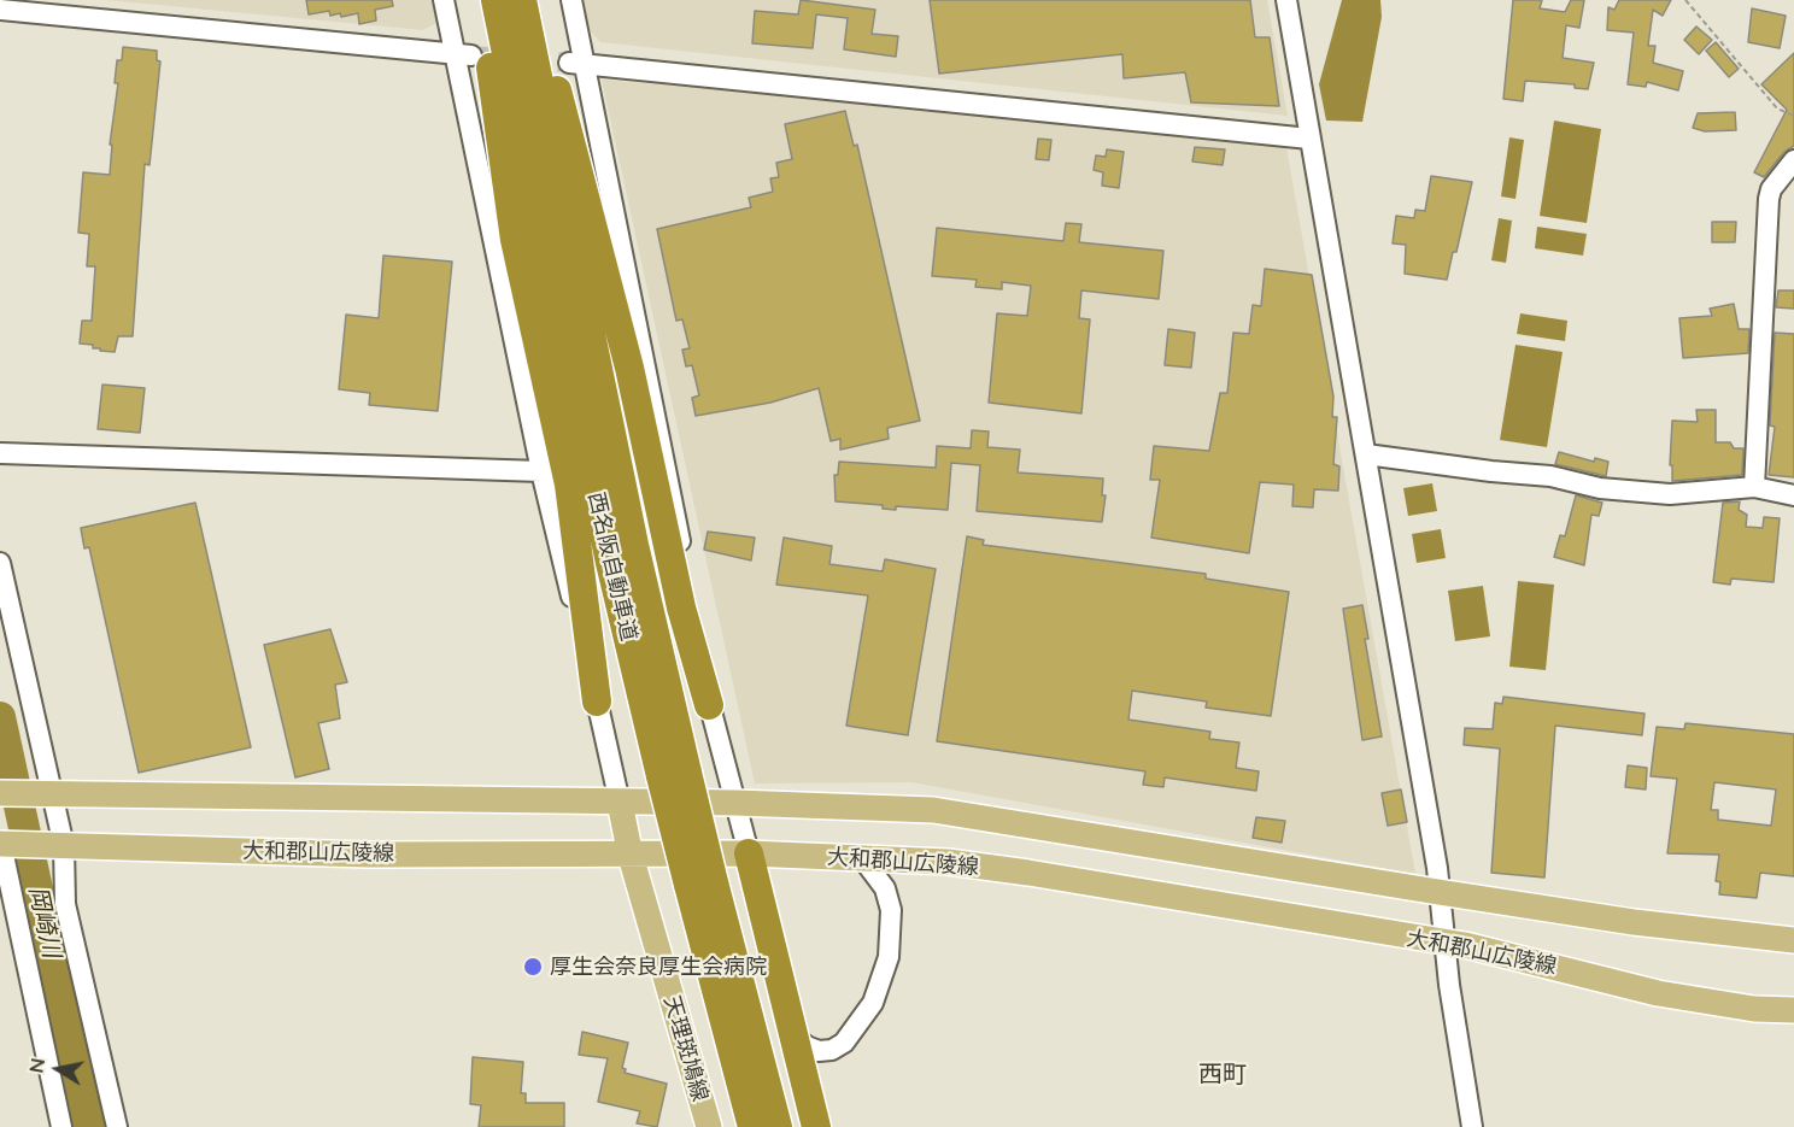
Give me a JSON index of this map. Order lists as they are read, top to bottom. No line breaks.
{"streets":{"highway":["西名阪自動車道"],"main road":["大和郡山広陵線","天理斑鳩線"]},"crossings":[["大和郡山広陵線","天理斑鳩線"]],"districts":["西町"],"water":["岡崎川"],"places":["厚生会奈良厚生会病院"],"north":"left"}
